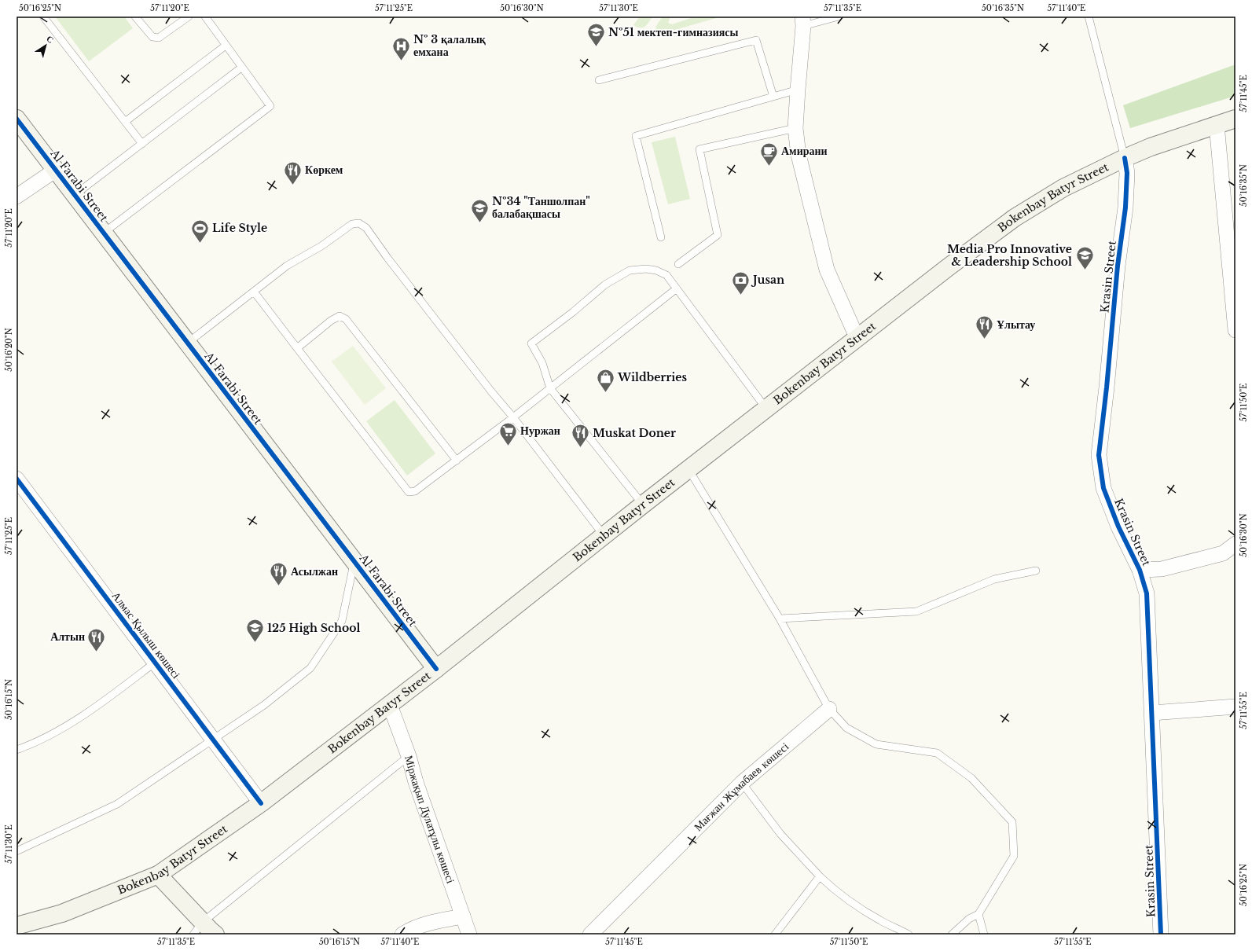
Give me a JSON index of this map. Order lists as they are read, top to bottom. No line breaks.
{"streets":{"main road":["Al Farabi Street","Bokenbay Batyr Street"],"street":["Krasin Street","Алмас Қылыш көшесі","Мағжан Жұмабаев көшесі","Міржақып Дулатұлы көшесі"]},"crossings":[["Al Farabi Street","Bokenbay Batyr Street"],["Bokenbay Batyr Street","Krasin Street"],["Bokenbay Batyr Street","Алмас Қылыш көшесі"],["Bokenbay Batyr Street","Міржақып Дулатұлы көшесі"]],"places":{"school or university":["№51 мектеп-гимназиясы","№34 \"Таншолпан\" балабақшасы","Media Pro Innovative & Leadership School","125 High School"],"hospital":["№ 3 қалалық емхана"],"cafe":["Амирани"],"restaurant":["Көркем","Ұлытау","Muskat Doner","Асылжан","Алтын"],"sports":["Life Style"],"bank":["Jusan"],"shop":["Wildberries"],"supermarket":["Нуржан"]},"north":"top right","coordinates":["50°16'25\"N","57°11'20\"E","57°11'25\"E","50°16'30\"N","57°11'30\"E","57°11'35\"E","50°16'35\"N","57°11'40\"E","57°11'45\"E","50°16'20\"N","57°11'50\"E","50°16'15\"N","57°11'55\"E"]}
